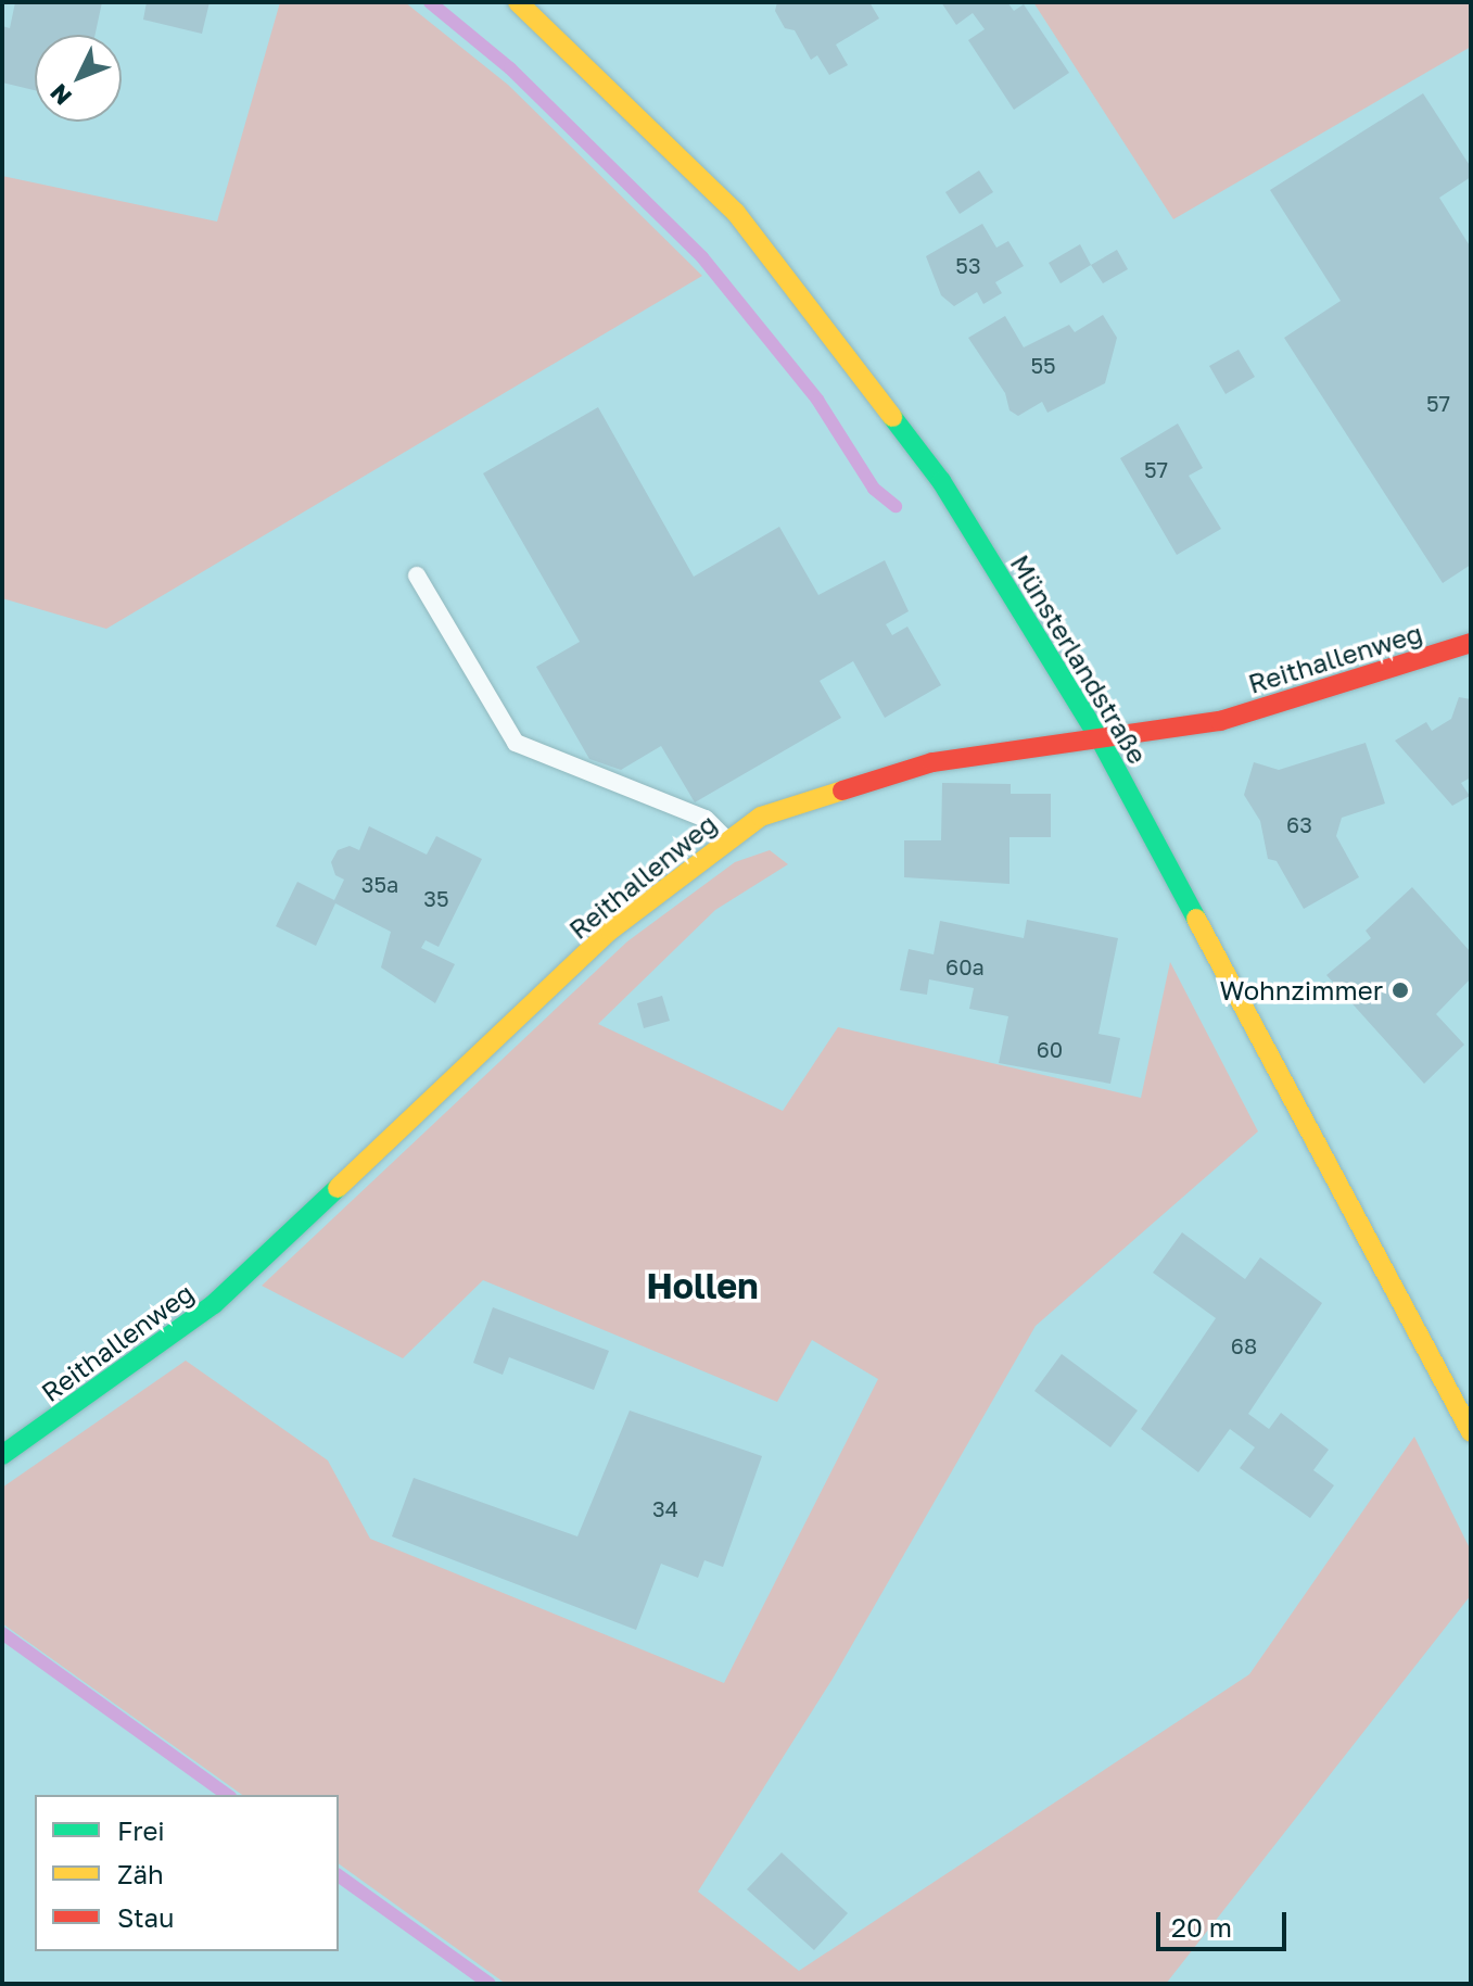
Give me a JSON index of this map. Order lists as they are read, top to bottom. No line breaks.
{"streets":{"main road":["Reithallenweg","Münsterlandstraße"]},"crossings":[["Reithallenweg","Münsterlandstraße"]],"districts":["Hollen"],"places":["Wohnzimmer"],"house_numbers":["53","55","57","57","63","35a","35","60a","60","68","34"],"legend":["Frei","Zäh","Stau"],"scale_bar":"20 m","north":"bottom left"}
